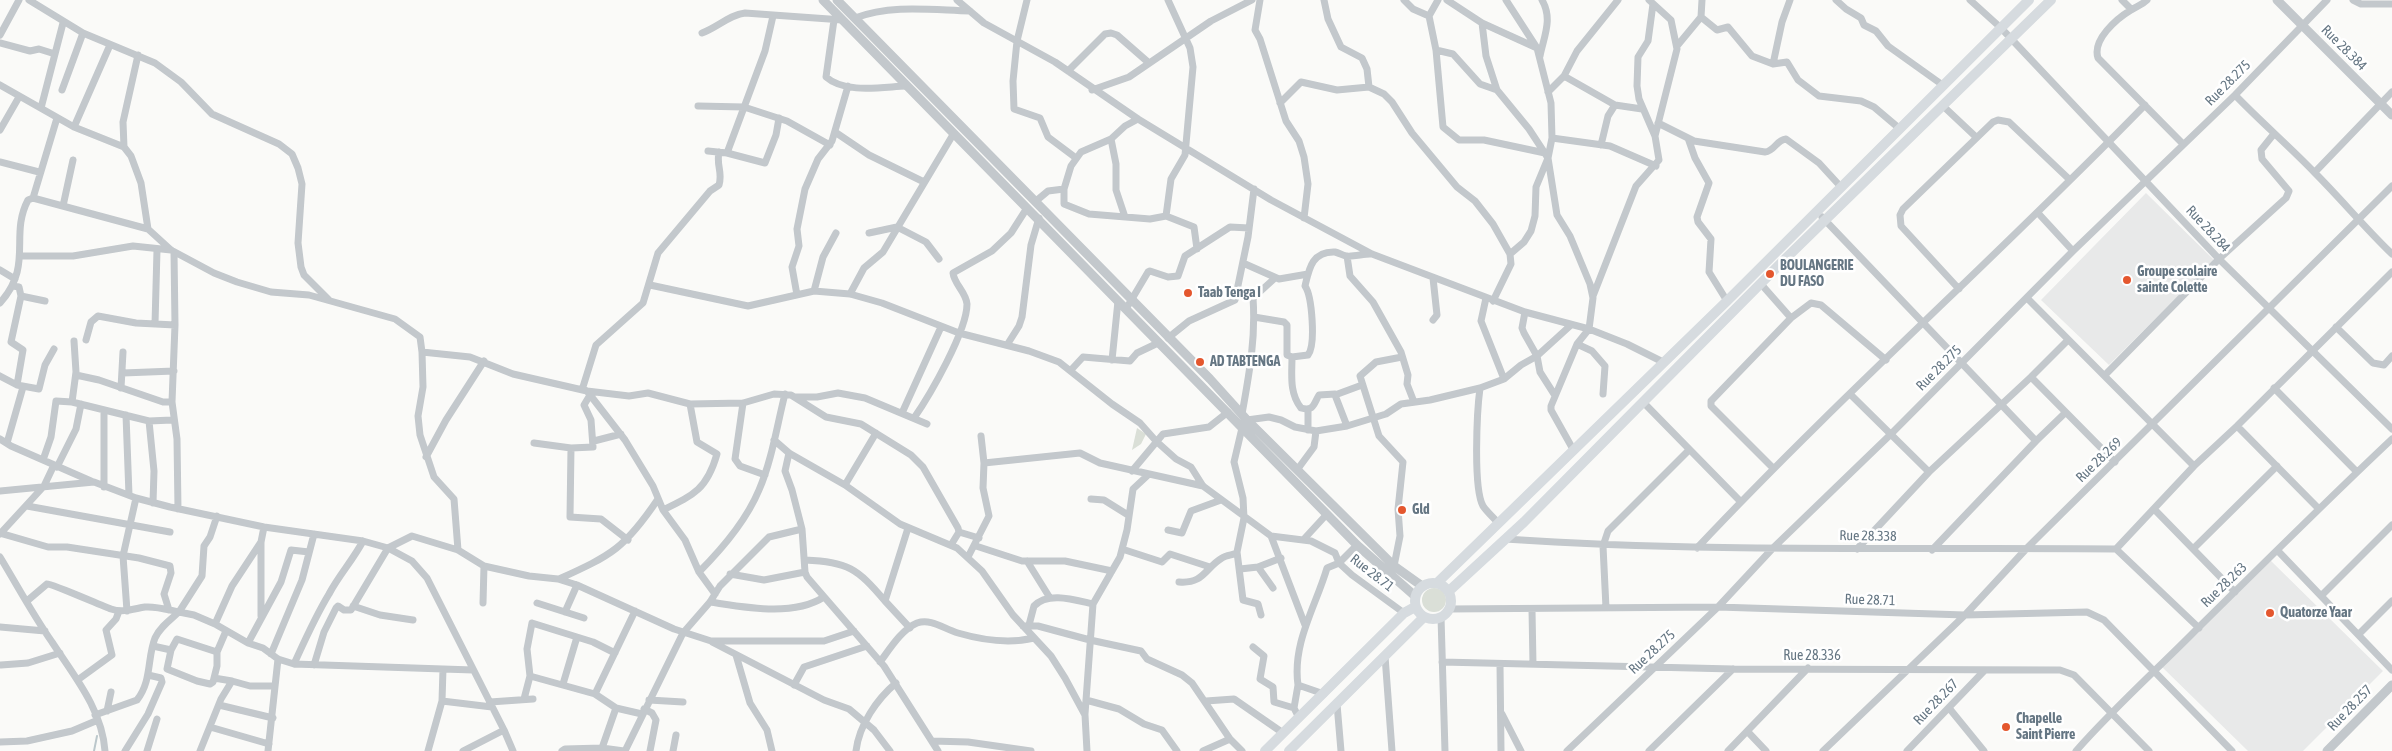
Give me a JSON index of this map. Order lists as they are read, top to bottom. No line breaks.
{"streets":{"street":["Rue 28.384","Rue 28.275","Rue 28.284","Rue 28.269","Rue 28.338","Rue 28.71","Rue 28.263","Rue 28.336","Rue 28.267","Rue 28.257"]},"crossings":[["Rue 28.384","Rue 28.275"],["Rue 28.275","Rue 28.284"],["Rue 28.275","Rue 28.338"],["Rue 28.275","Rue 28.71"],["Rue 28.275","Rue 28.336"],["Rue 28.284","Rue 28.269"],["Rue 28.269","Rue 28.338"],["Rue 28.269","Rue 28.71"],["Rue 28.269","Rue 28.336"],["Rue 28.71","Rue 28.263"],["Rue 28.263","Rue 28.336"],["Rue 28.336","Rue 28.267"]],"places":["BOULANGERIE DU FASO","Groupe scolaire sainte Colette","Taab Tenga I","AD TABTENGA","Gld","Quatorze Yaar","Chapelle Saint Pierre"]}
